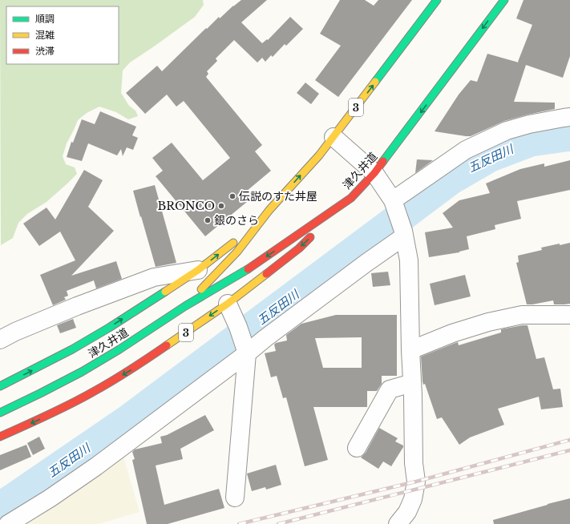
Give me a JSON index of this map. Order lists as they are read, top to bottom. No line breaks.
{"streets":{"main road":["3","津久井道"]},"crossings":[["3","津久井道"]],"water":["五反田川"],"places":["伝説のすた丼屋","BRONCO","銀のさら"],"legend":["順調","混雑","渋滞"]}
